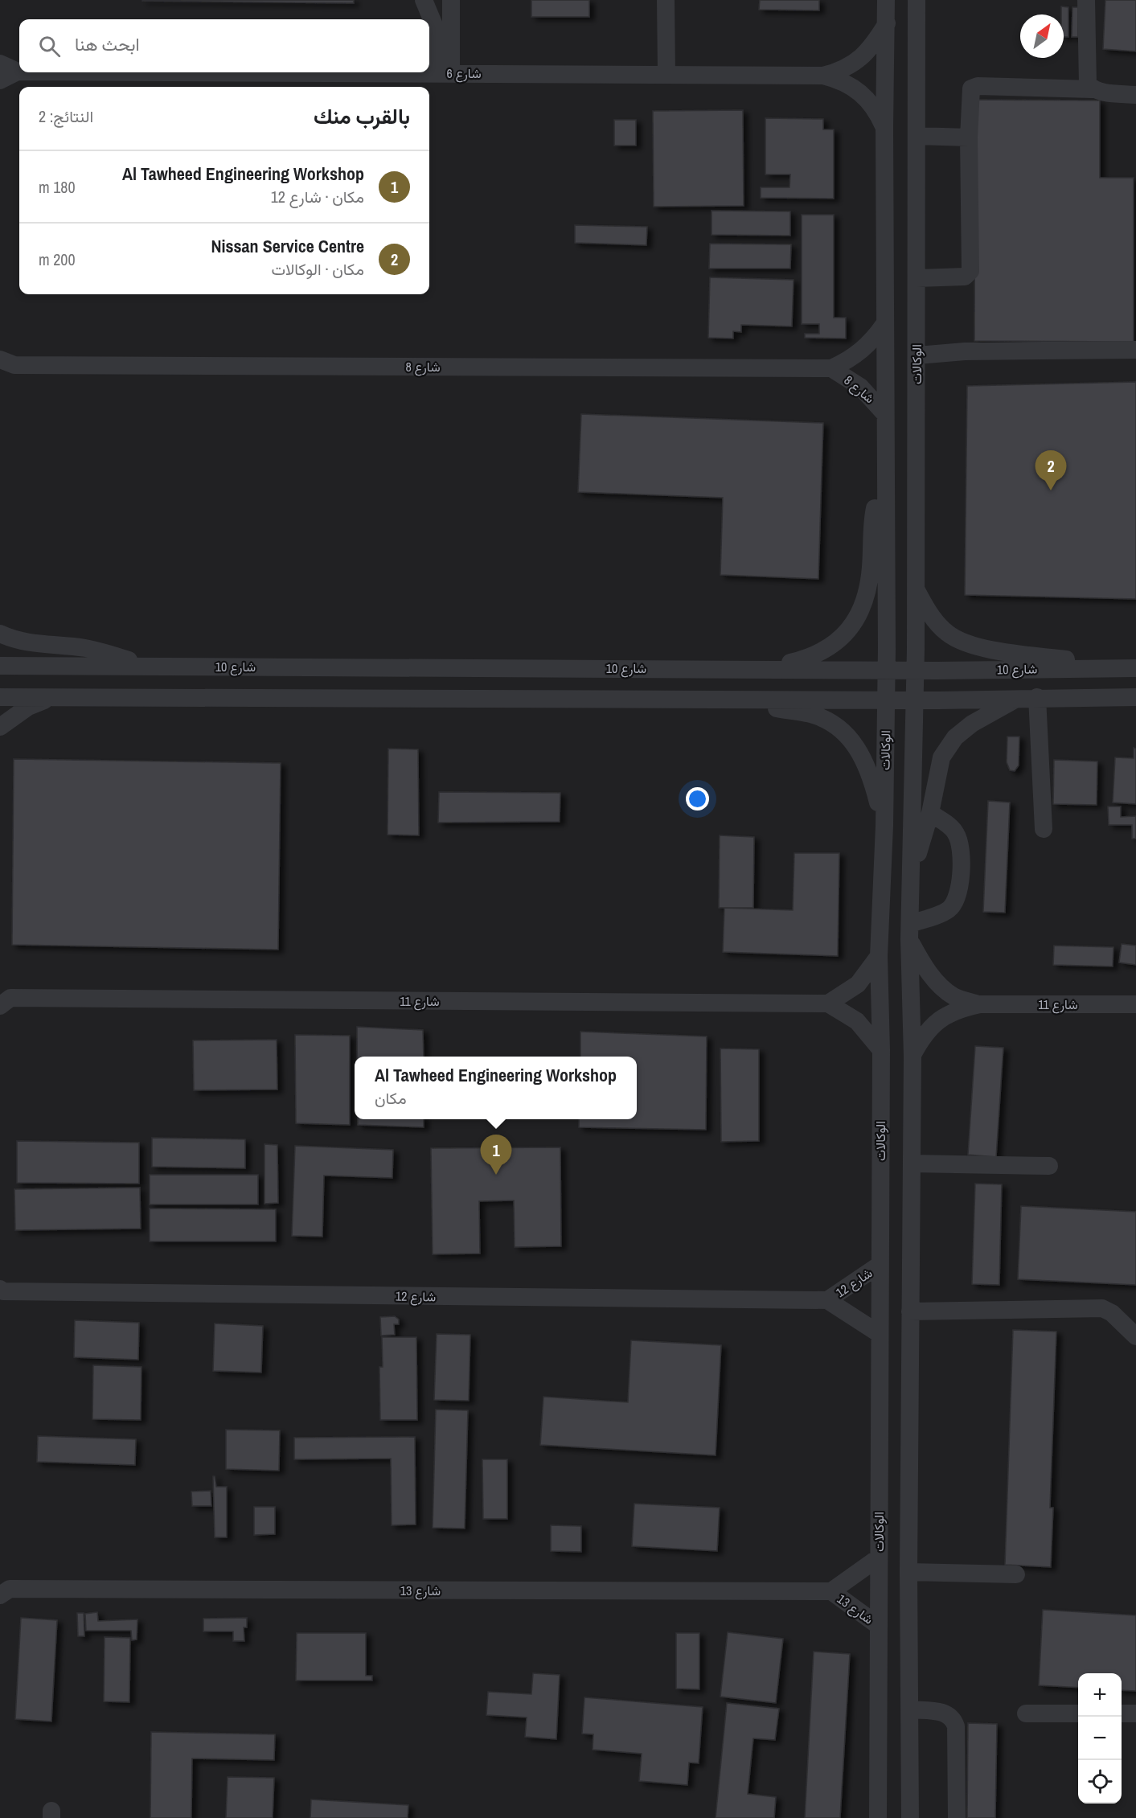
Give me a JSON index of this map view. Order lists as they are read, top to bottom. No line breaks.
{"streets":{"street":["شارع 6","الوكالات","شارع 8","شارع 10","شارع 11","شارع 12","شارع 13"]},"crossings":[["شارع 6","الوكالات"],["الوكالات","شارع 8"],["الوكالات","شارع 10"],["الوكالات","شارع 11"],["الوكالات","شارع 12"],["الوكالات","شارع 13"]],"north":"top right","page":{"search":"ابحث هنا","heading":["بالقرب منك","النتائج: 2"],"list":[{"mark":"1","name":"Al Tawheed Engineering Workshop","note":"مكان · شارع 12","value":"180 m"},{"mark":"2","name":"Nissan Service Centre","note":"مكان · الوكالات","value":"200 m"}],"pins":["2","1"],"popup":["Al Tawheed Engineering Workshop","مكان"],"map_buttons":["+","−"]}}
